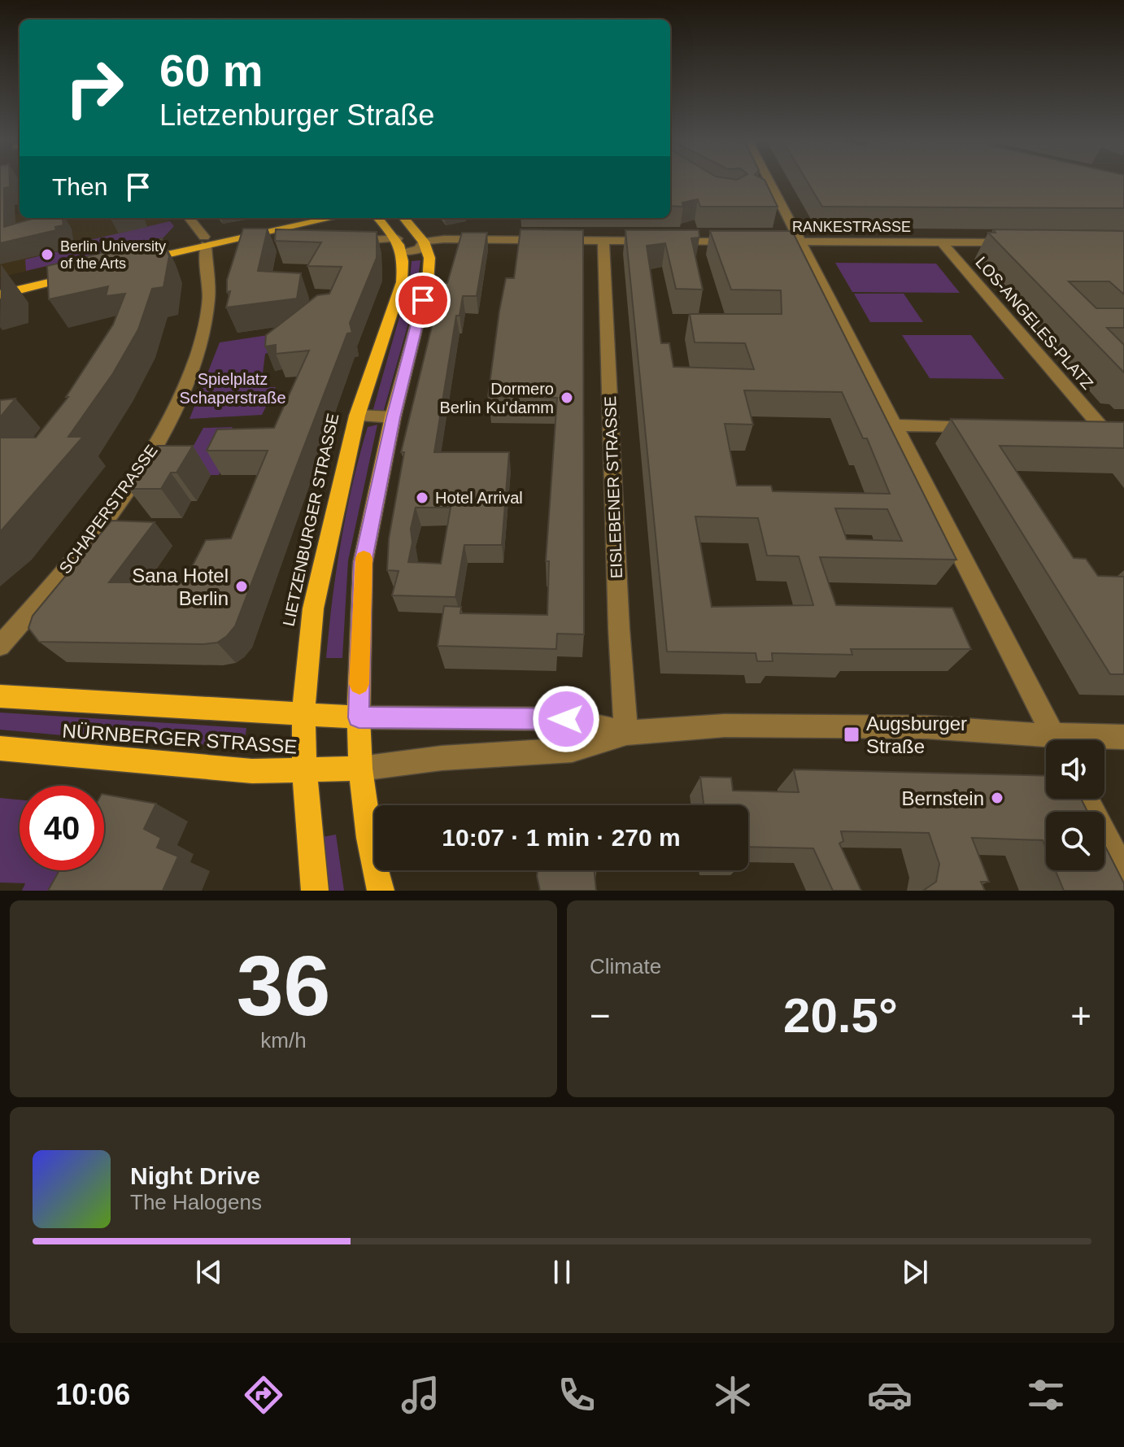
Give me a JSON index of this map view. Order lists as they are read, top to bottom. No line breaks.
{"streets":{"main road":["LIETZENBURGER STRASSE","NÜRNBERGER STRASSE"],"street":["RANKESTRASSE","LOS-ANGELES-PLATZ","EISLEBENER STRASSE","SCHAPERSTRASSE"]},"crossings":[["RANKESTRASSE","LOS-ANGELES-PLATZ"],["RANKESTRASSE","EISLEBENER STRASSE"],["EISLEBENER STRASSE","NÜRNBERGER STRASSE"],["LIETZENBURGER STRASSE","NÜRNBERGER STRASSE"]],"parks":["Spielplatz Schaperstraße"],"places":{"other":["Berlin University of the Arts","Dormero Berlin Ku'damm","Hotel Arrival","Sana Hotel Berlin","Bernstein"],"transit":["Augsburger Straße"]},"page":{"turn":["60 m","Lietzenburger Straße"],"then":"Then","limit":"40","trip":"10:07 · 1 min · 270 m","tile":[["36","km/h"],"Climate"],"heat":["−","20.5°","+"],"song":["Night Drive","The Halogens"],"tabs":"10:06"}}
